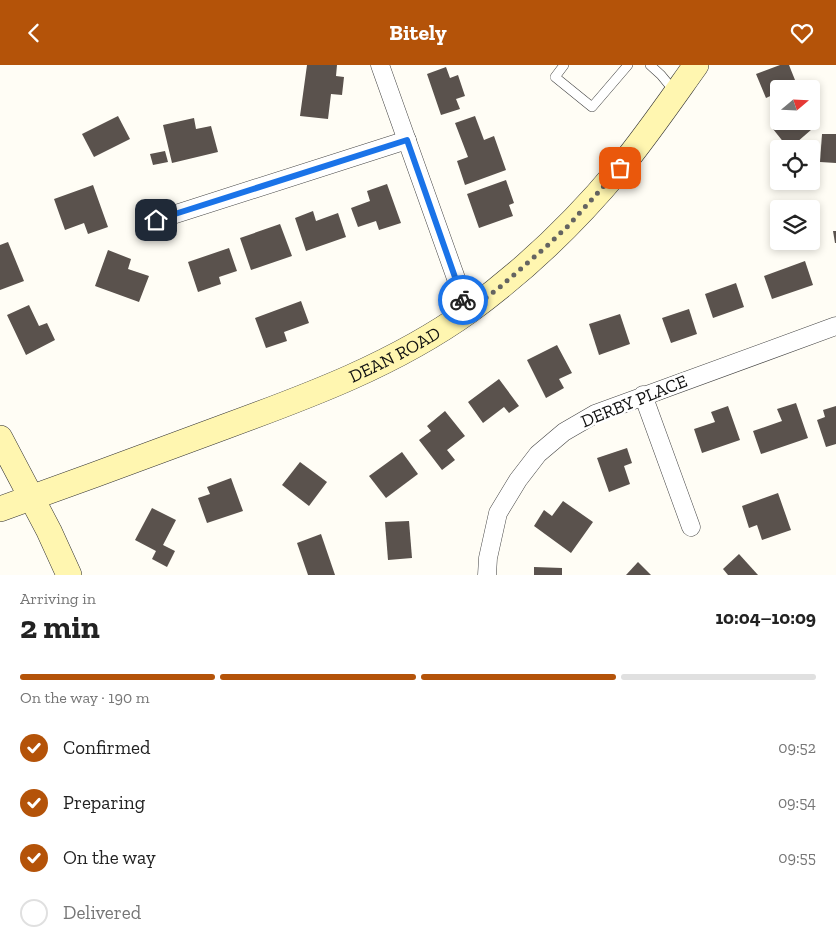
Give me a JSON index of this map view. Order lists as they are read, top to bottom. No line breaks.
{"streets":{"main road":["DEAN ROAD"],"street":["DERBY PLACE"]},"north":"right","page":{"header":"Bitely","heading":["2 min","Arriving in","10:04–10:09"],"bar":"On the way · 190 m","list":[["Confirmed","09:52"],["Preparing","09:54"],["On the way","09:55"],"Delivered"]}}
